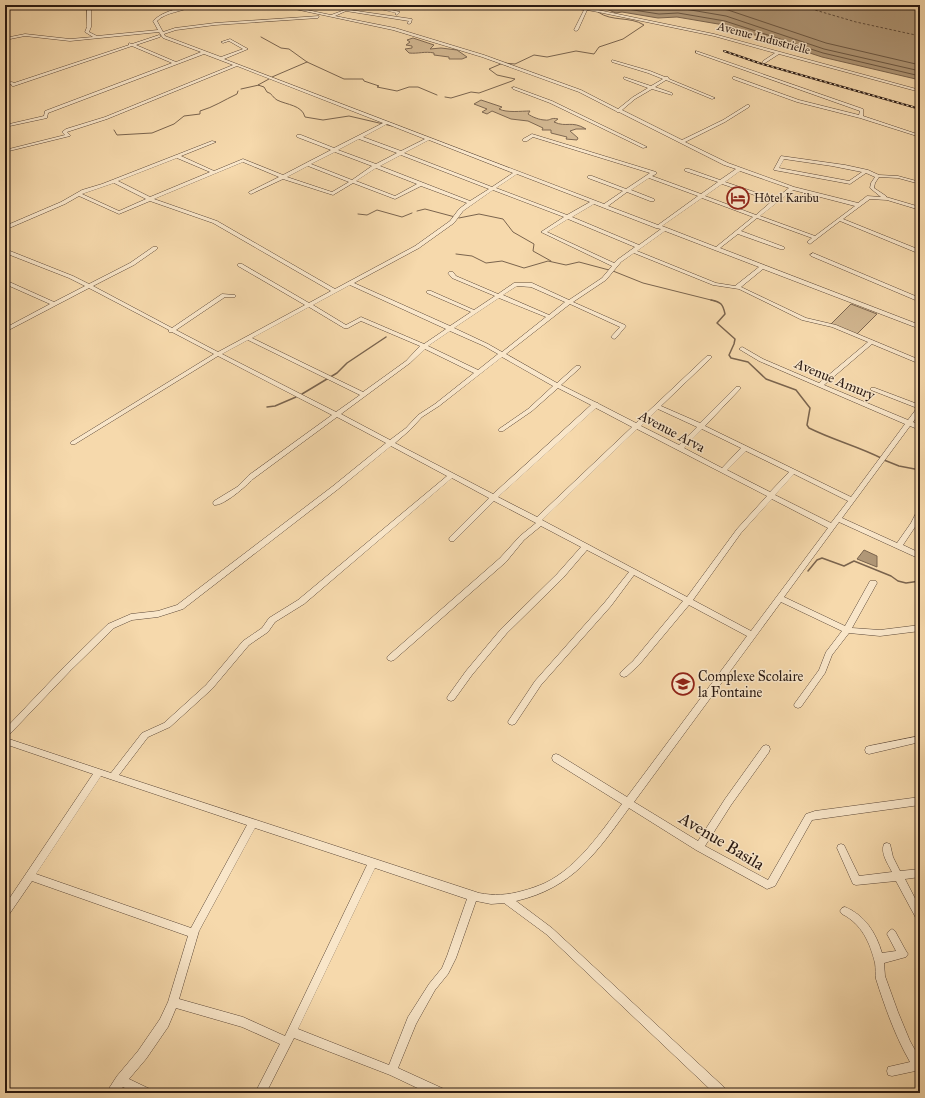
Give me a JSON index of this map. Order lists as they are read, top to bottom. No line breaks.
{"streets":{"street":["Avenue Industrielle","Avenue Amury","Avenue Arva","Avenue Basila"]},"places":{"hotel":["Hôtel Karibu"],"school or university":["Complexe Scolaire la Fontaine"]}}
